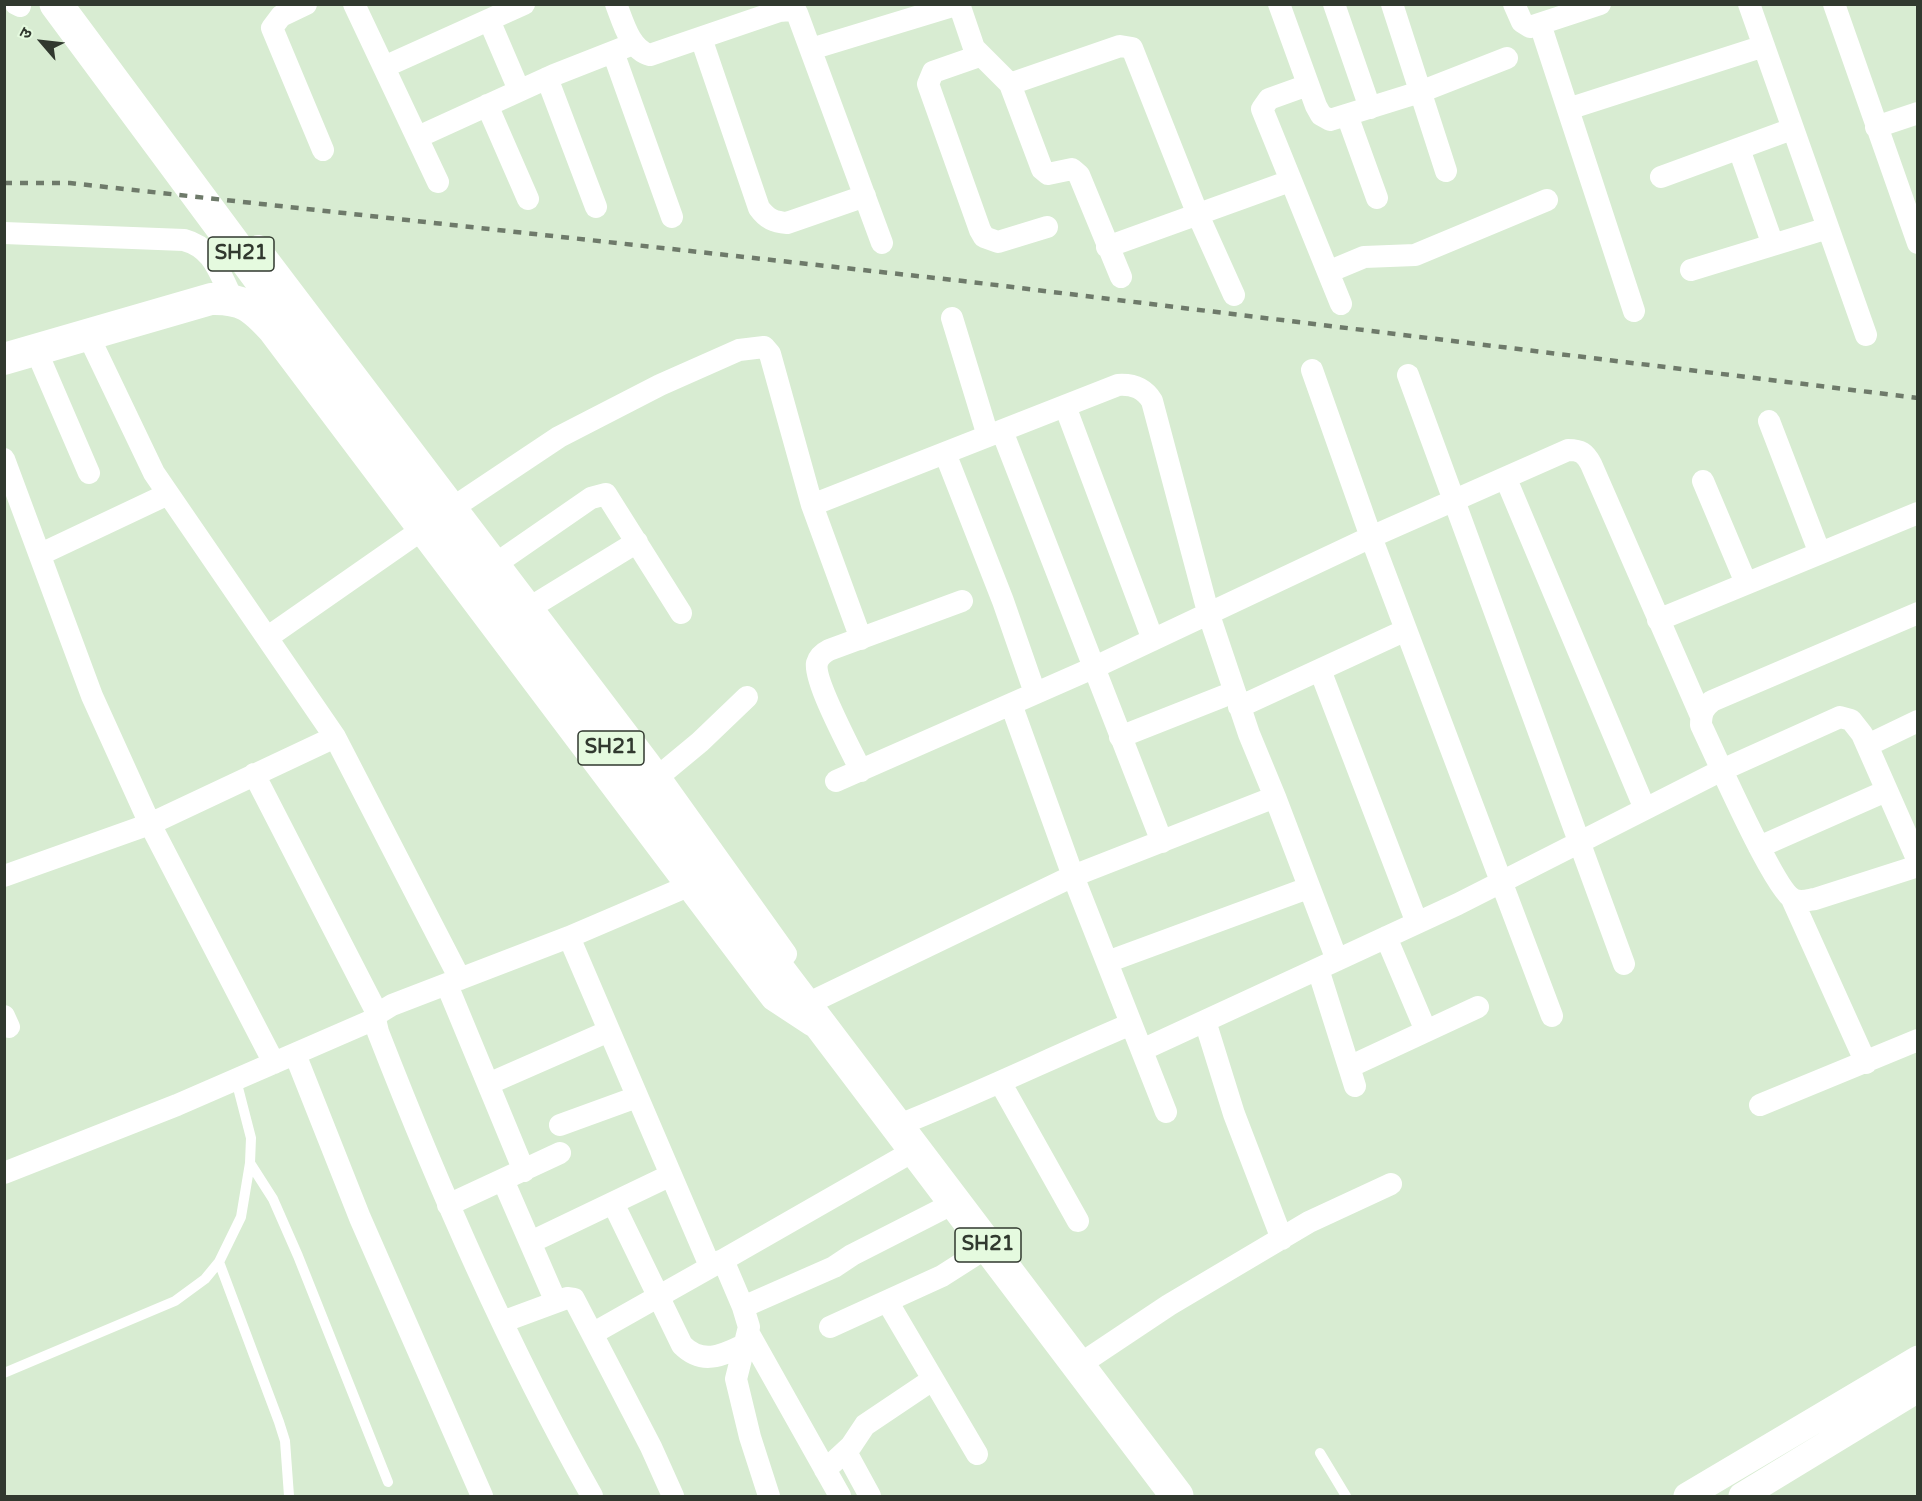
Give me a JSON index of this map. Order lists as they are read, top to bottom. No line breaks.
{"streets":{"main road":["SH21"]},"north":"top left"}
